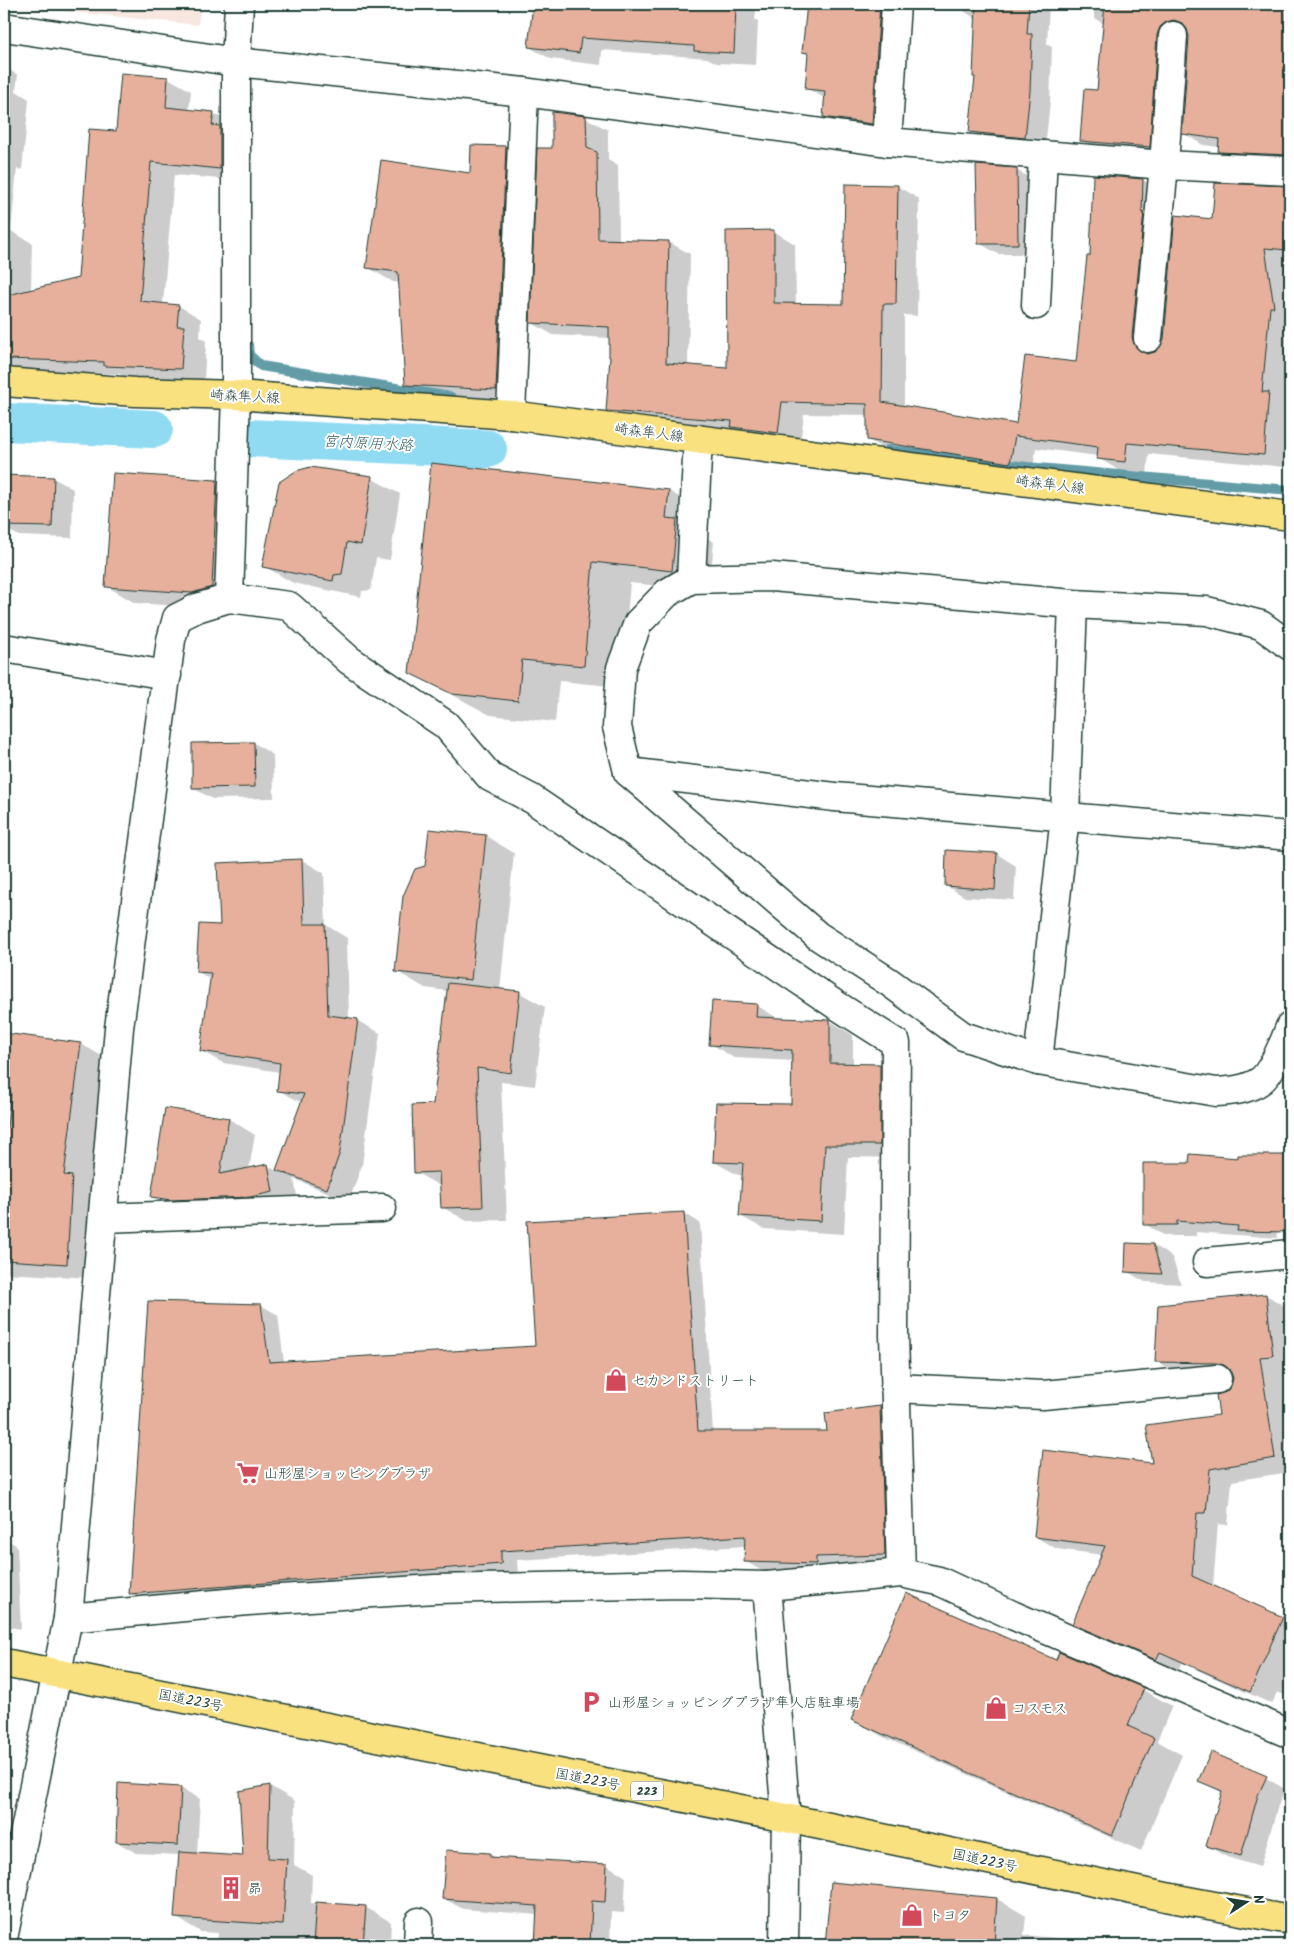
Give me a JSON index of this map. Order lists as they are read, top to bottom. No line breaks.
{"streets":{"main road":["崎森隼人線","国道223号","223"]},"water":["宮内原用水路"],"places":{"shop":["セカンドストリート","コスモス","トヨタ"],"supermarket":["山形屋ショッピングプラザ"],"parking":["山形屋ショッピングプラザ隼人店駐車場"],"building":["昴"]},"north":"right"}
